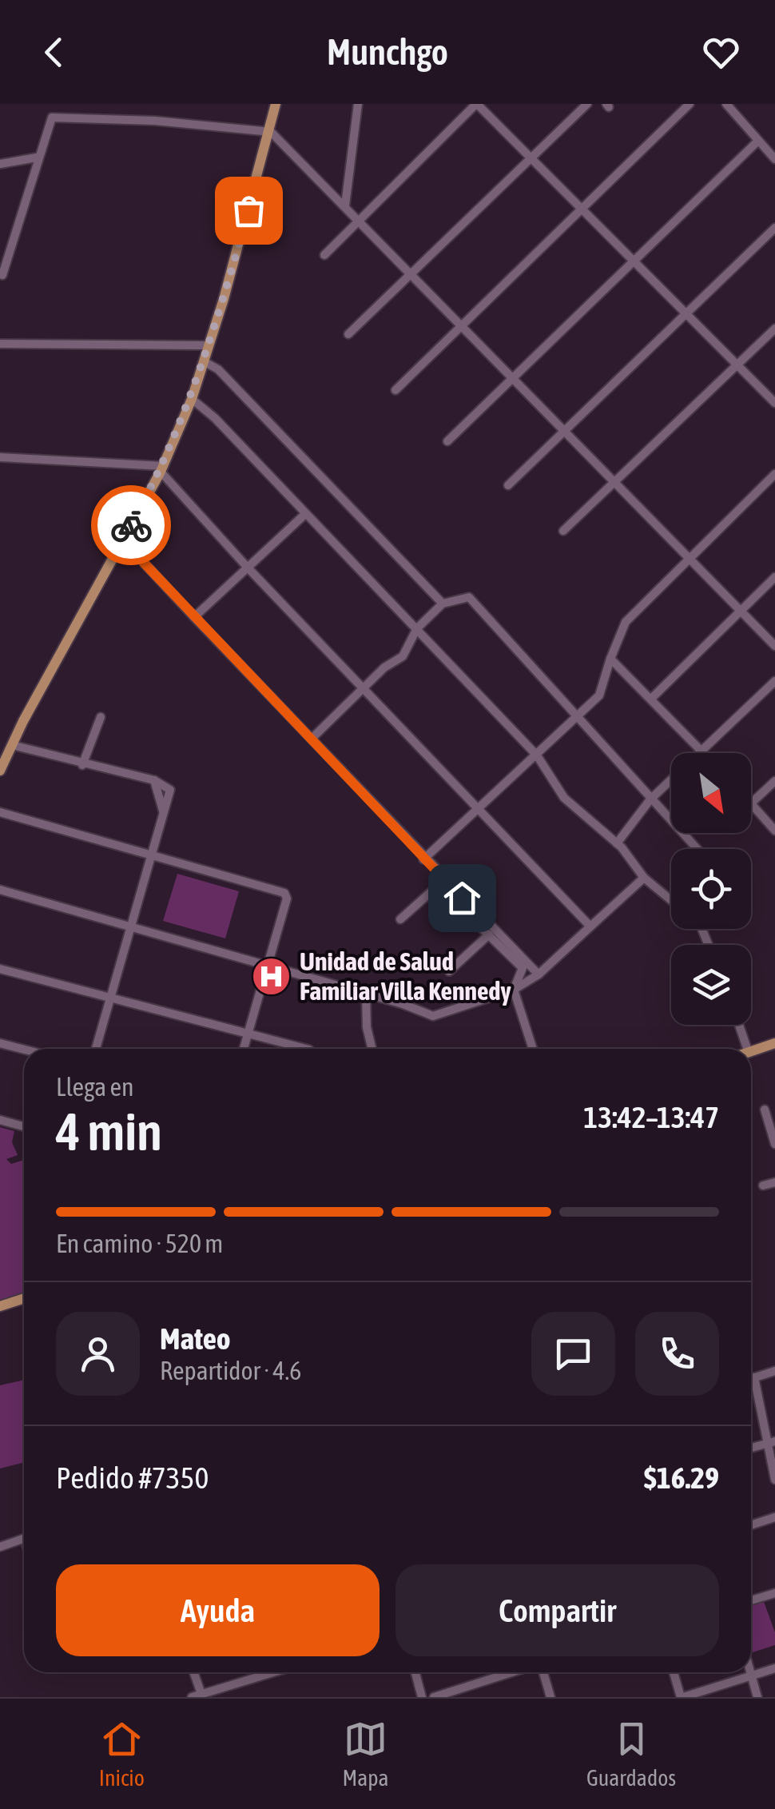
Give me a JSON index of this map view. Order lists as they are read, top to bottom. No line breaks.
{"places":{"hospital":["Unidad de Salud Familiar Villa Kennedy"]},"north":"bottom right","page":{"header":"Munchgo","heading":["4 min","Llega en","13:42–13:47"],"panel":["Mateo","Repartidor · 4.6","Pedido #7350","$16.29"],"bar":"En camino · 520 m","buttons":["Ayuda","Compartir"],"tabs":["Inicio","Mapa","Guardados"]}}
